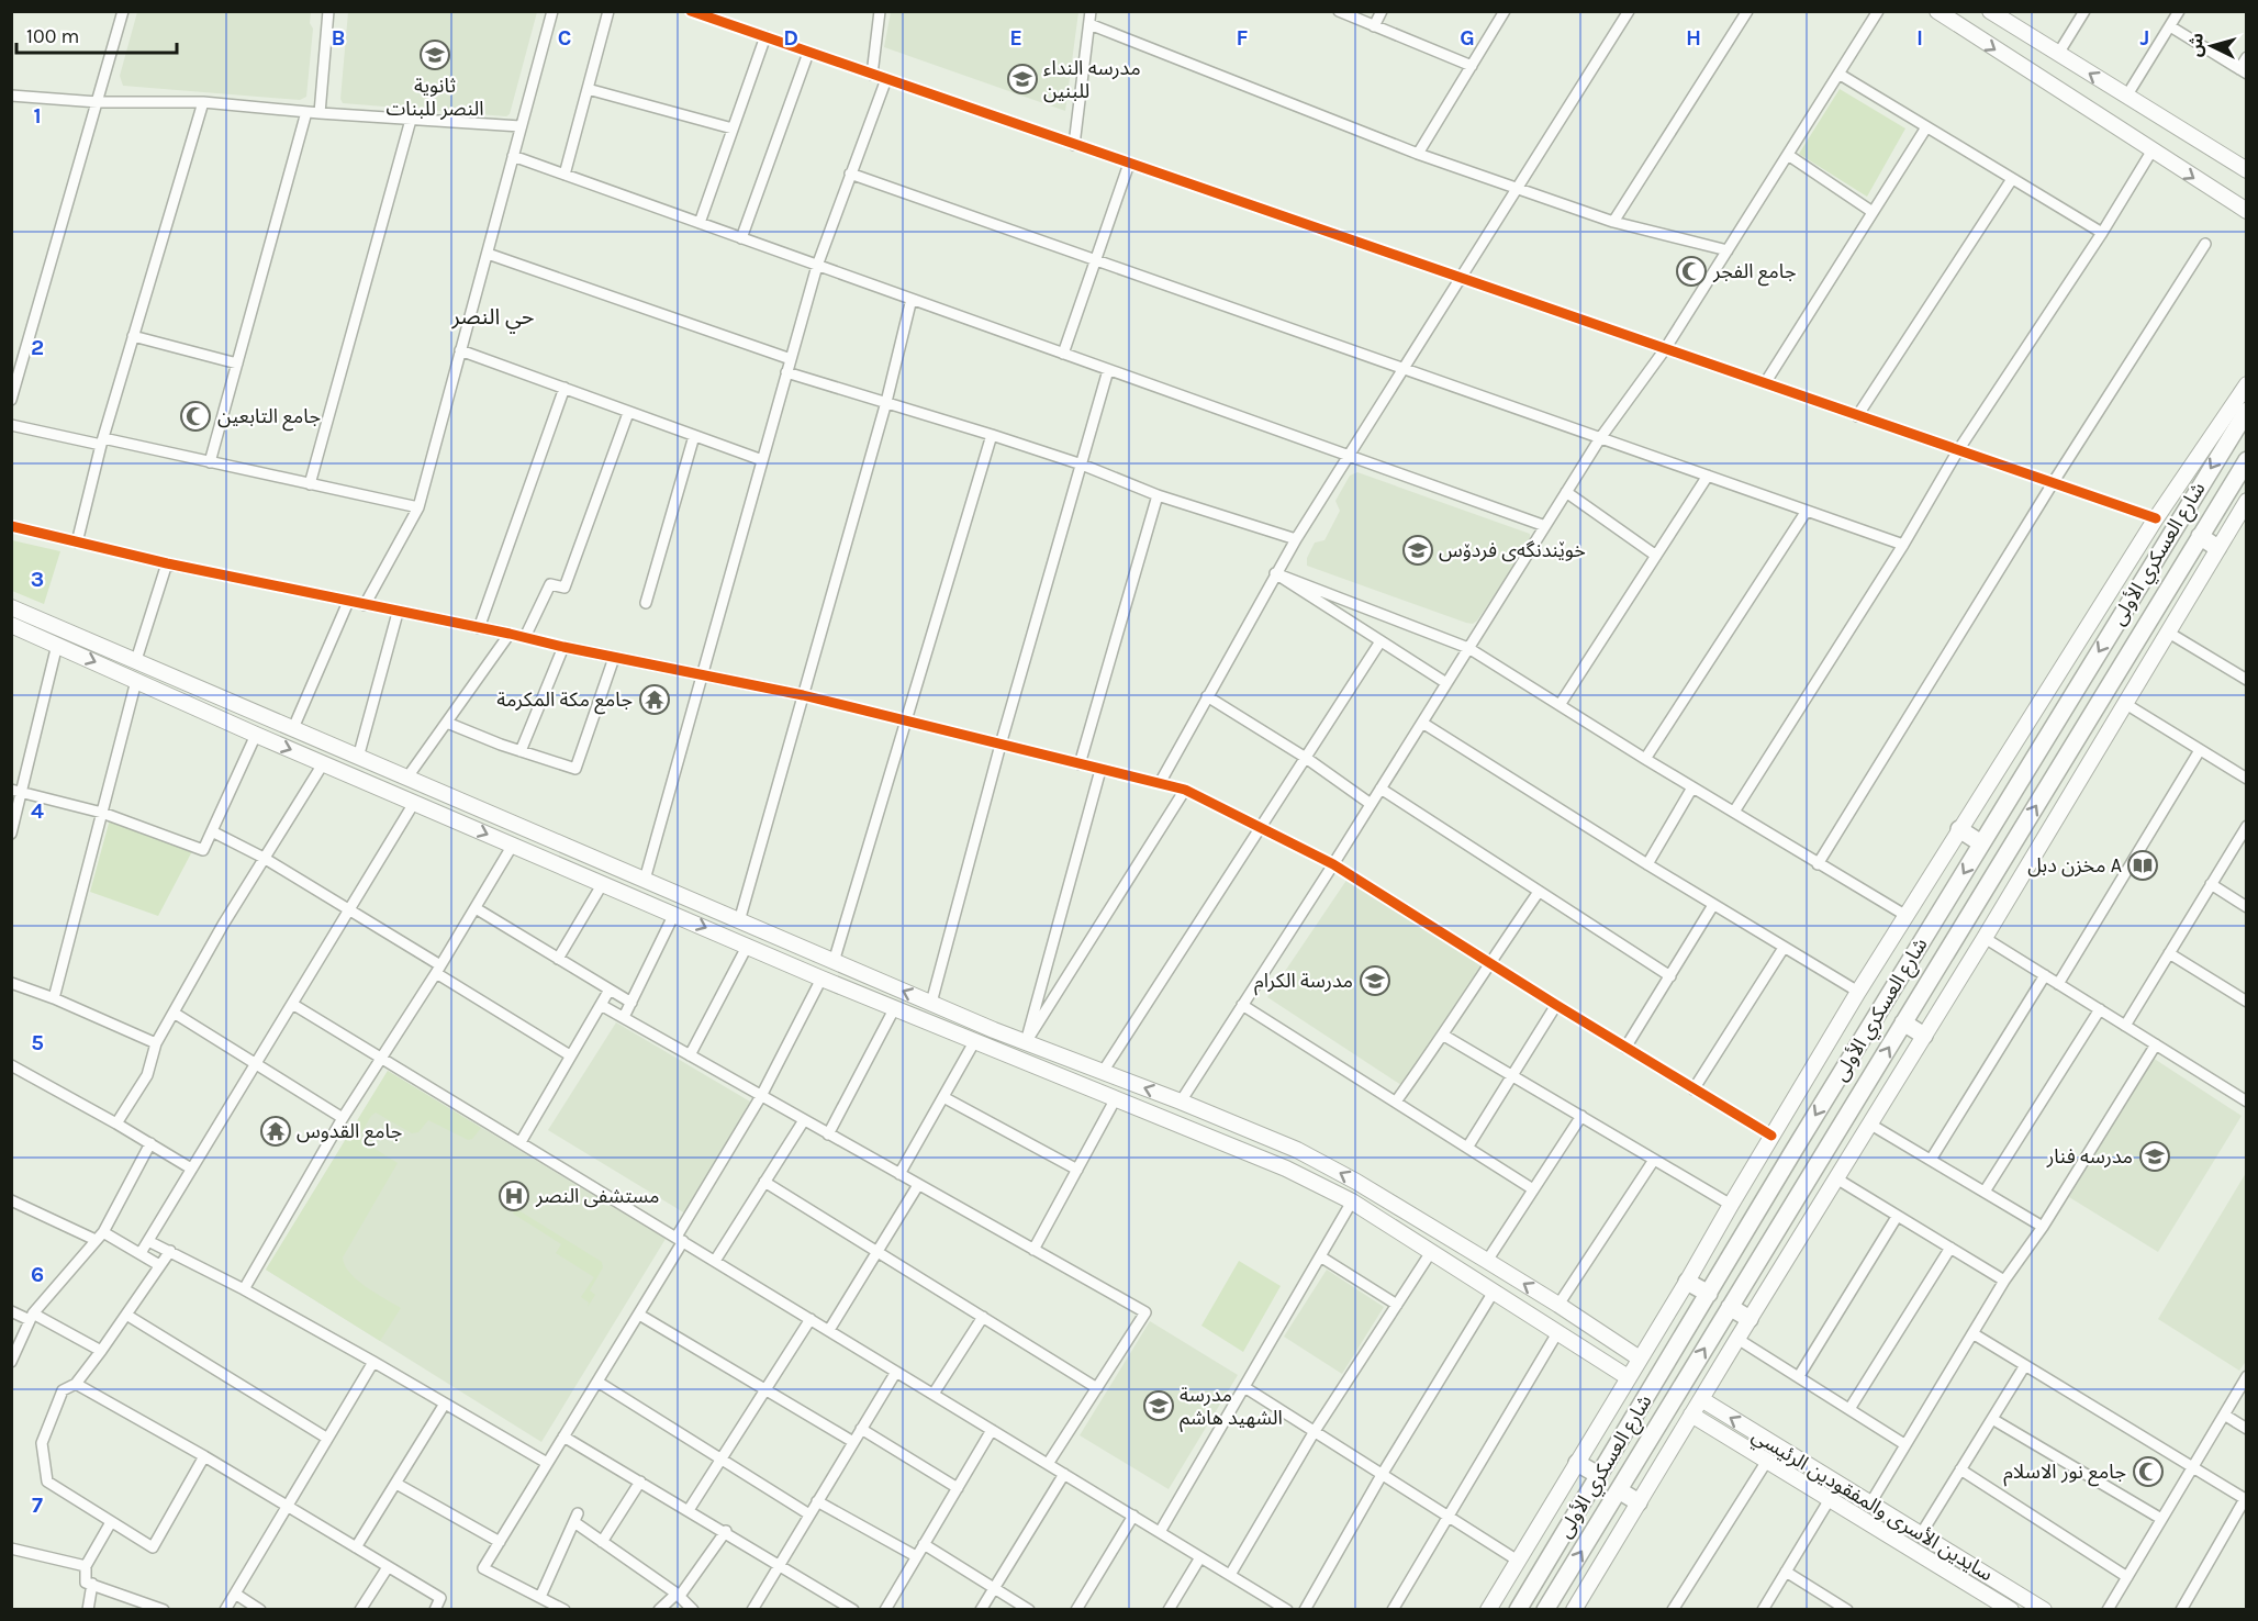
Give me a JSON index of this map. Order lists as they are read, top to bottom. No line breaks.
{"streets":{"main road":["شارع العسكري الأولى","سايدين الأسرى والمفقودين الرئيسي"]},"districts":["حي النصر"],"places":{"school or university":["ثانوية النصر للبنات","مدرسه النداء للبنين","خوێندنگەی فردۆس","مدرسة الكرام","مدرسه فنار","مدرسة الشهيد هاشم"],"mosque":["جامع الفجر","جامع التابعين","جامع نور الاسلام"],"temple":["جامع مكة المكرمة","جامع القدوس"],"library":["مخزن دبل A"],"hospital":["مستشفى النصر"]},"scale_bar":"100 m","north":"left","grid":{"columns":["B","C","D","E","F","G","H","I","J"],"rows":["1","2","3","4","5","6","7"]}}
